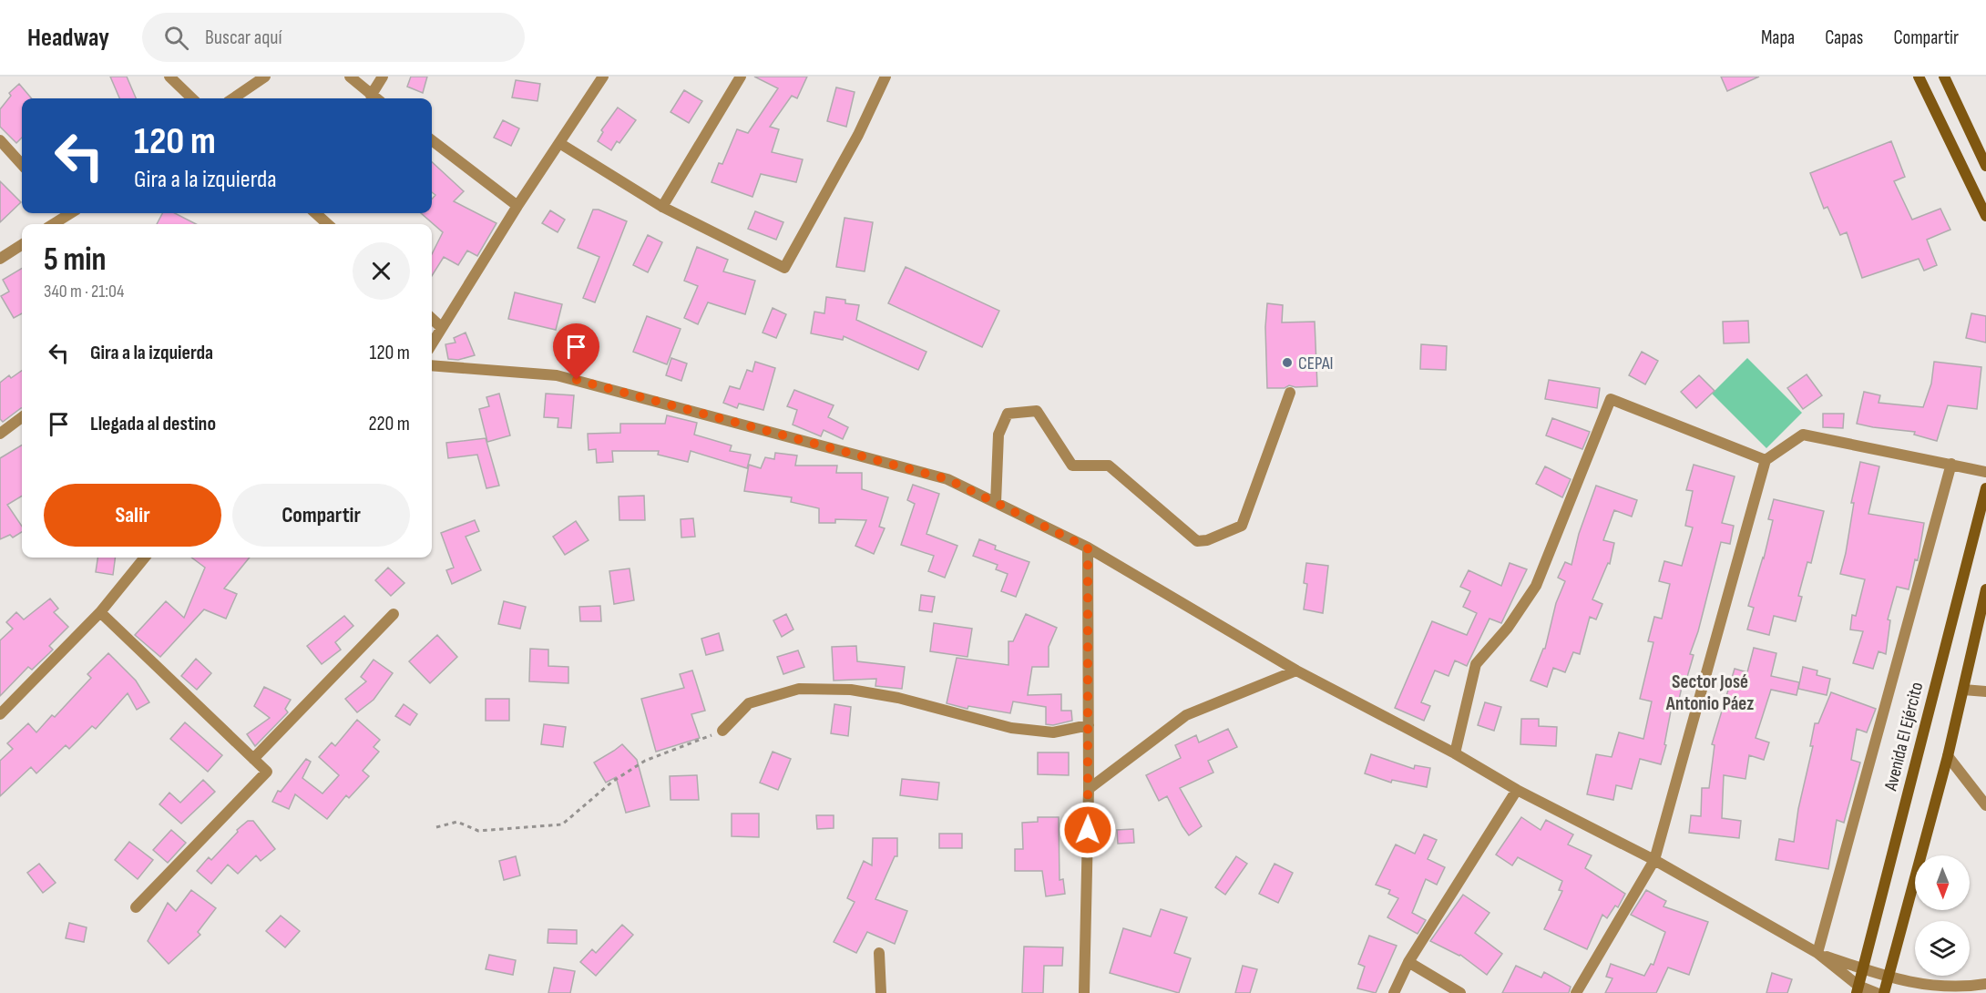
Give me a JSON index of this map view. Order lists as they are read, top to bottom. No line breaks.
{"streets":{"street":["Avenida El Ejército"]},"districts":["Sector José Antonio Páez"],"places":["CEPAI"],"north":"bottom","page":{"header":"Headway","search":"Buscar aquí","nav":["Mapa","Capas","Compartir"],"turn":["120 m","Gira a la izquierda"],"heading":["5 min","340 m · 21:04"],"list":[{"name":"Gira a la izquierda","value":"120 m"},{"name":"Llegada al destino","value":"220 m"}],"buttons":["Salir","Compartir"]}}
